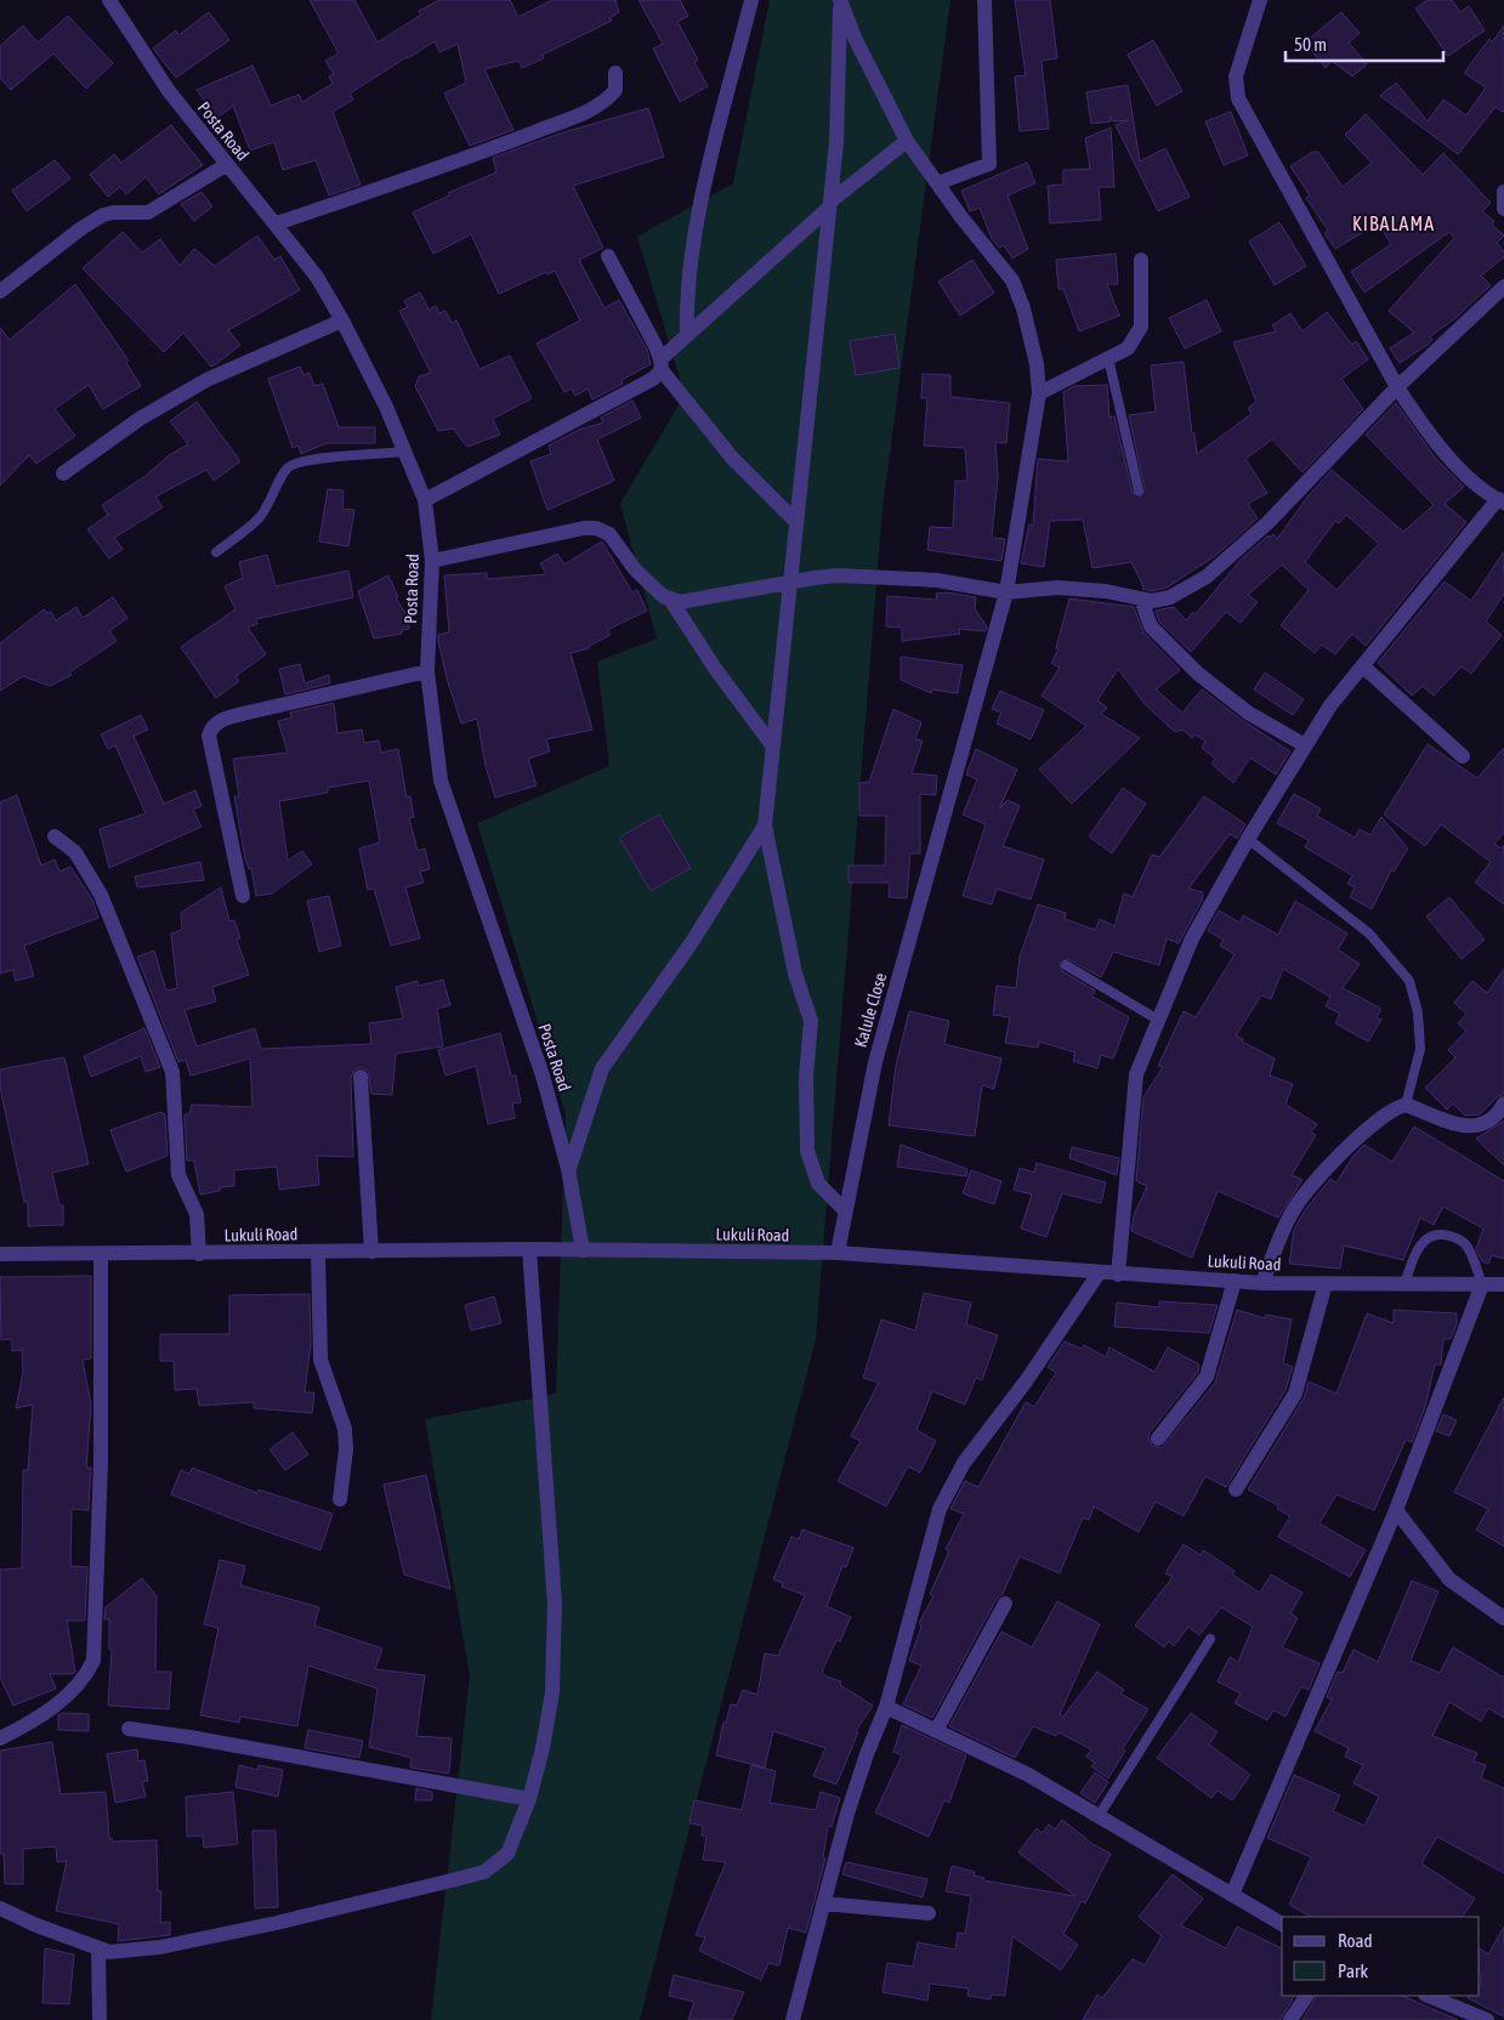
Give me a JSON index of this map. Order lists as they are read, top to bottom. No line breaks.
{"streets":{"street":["Posta Road","Kalule Close","Lukuli Road"]},"crossings":[["Posta Road","Lukuli Road"],["Kalule Close","Lukuli Road"]],"districts":["KIBALAMA"],"legend":["Road","Park"],"scale_bar":"50 m"}
